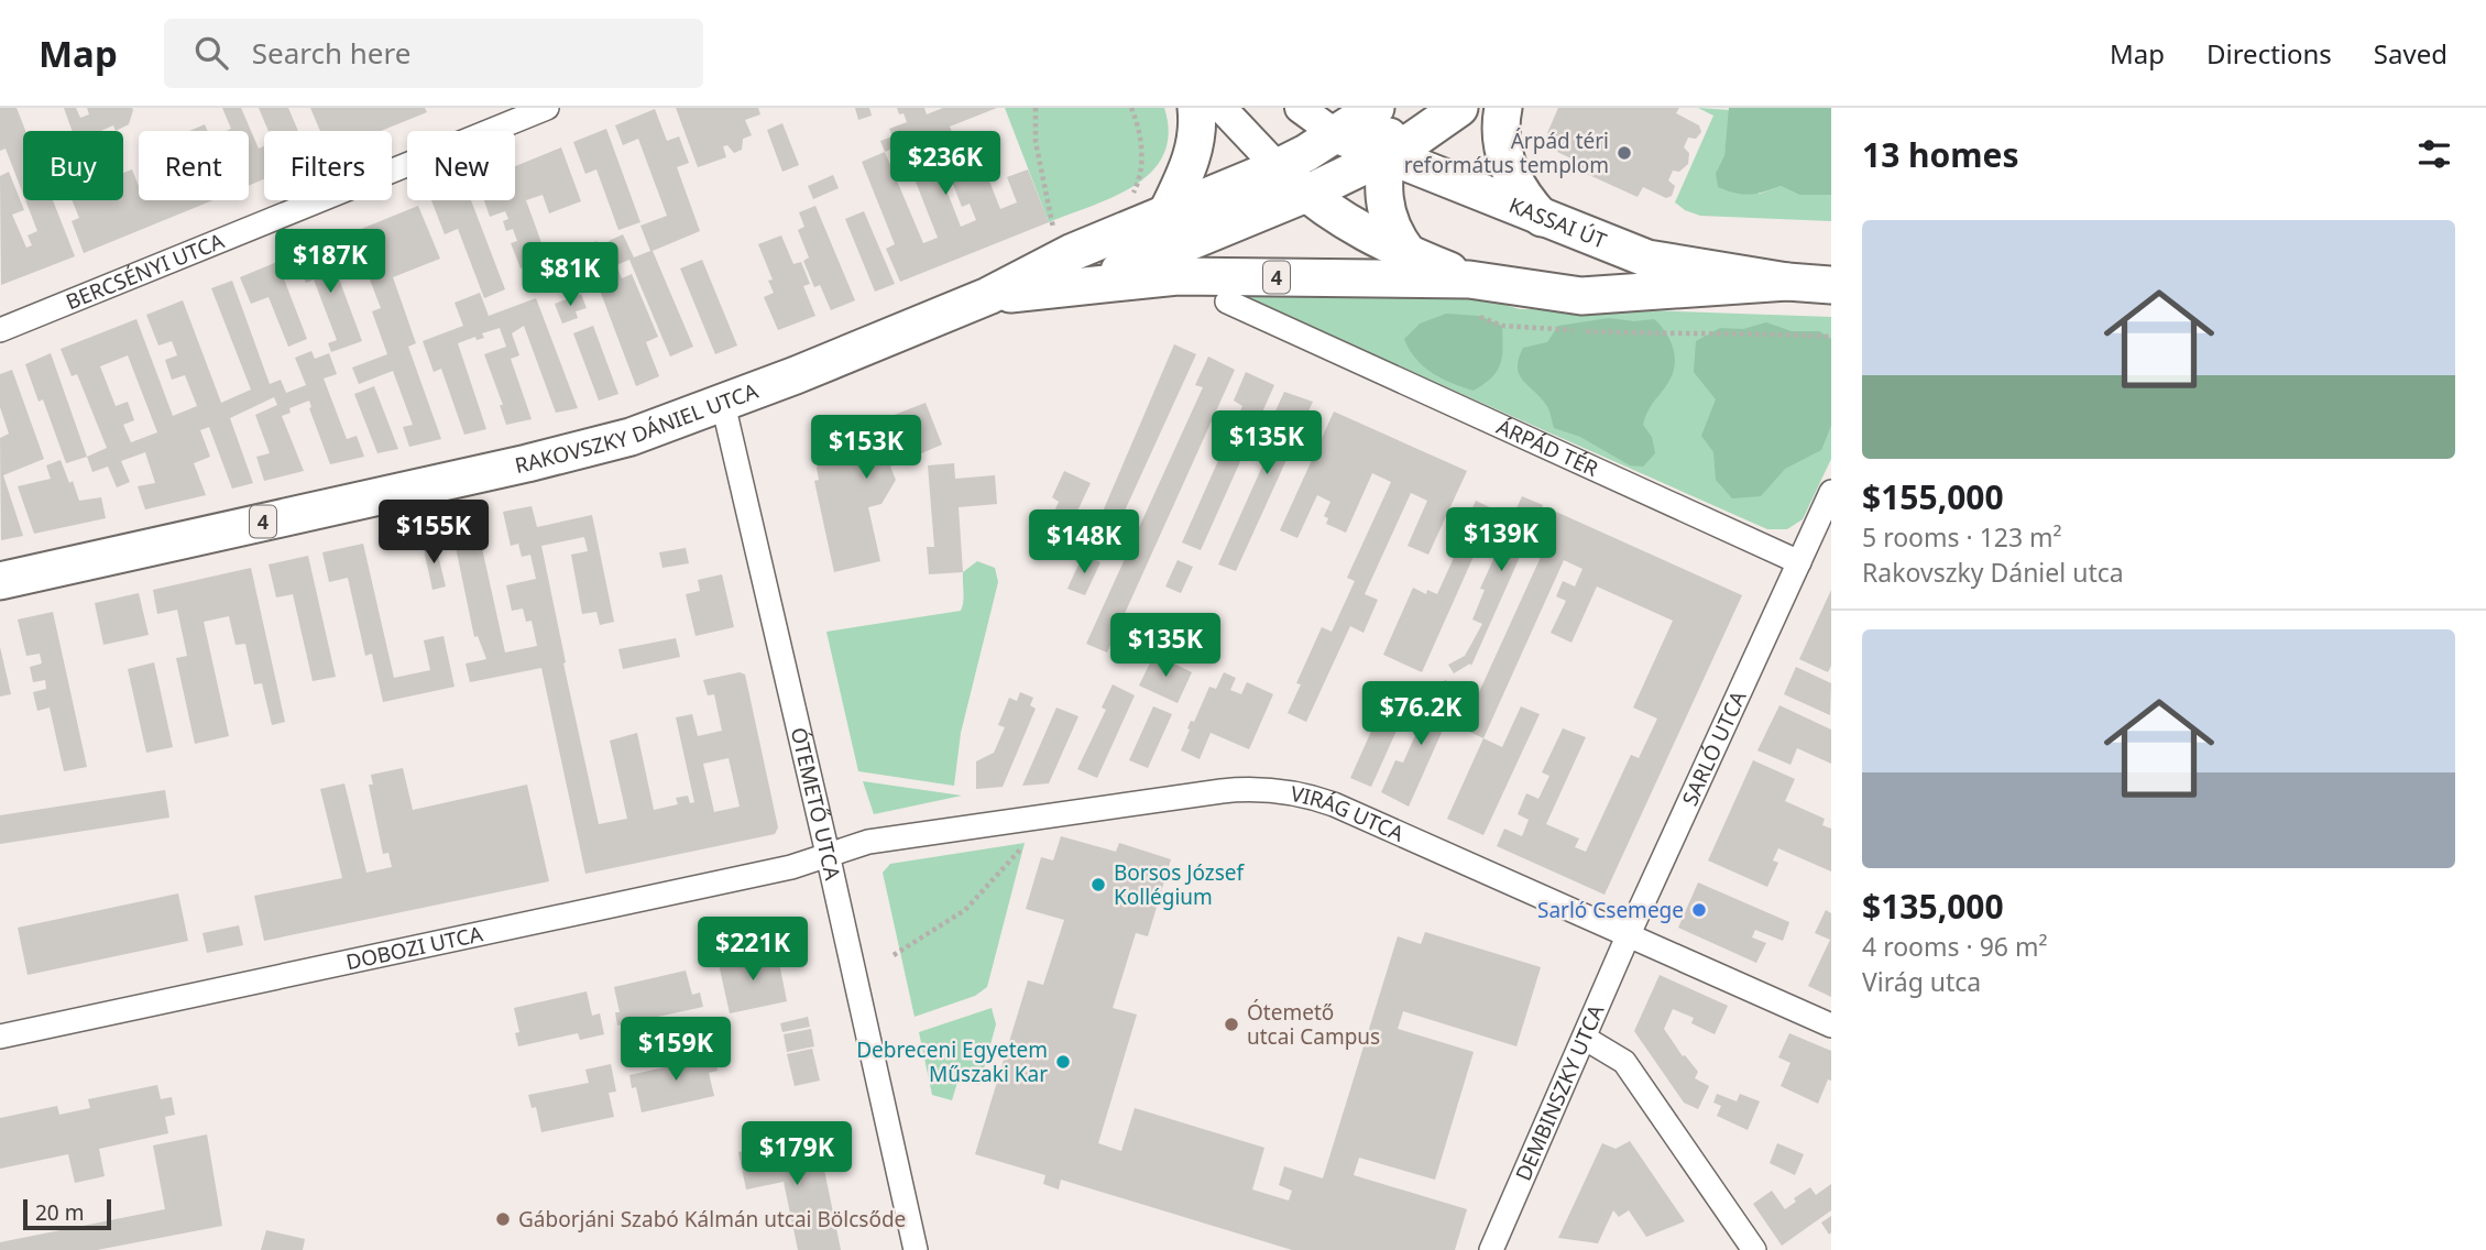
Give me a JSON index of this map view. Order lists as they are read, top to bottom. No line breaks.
{"streets":{"main road":["KASSAI ÚT","4","RAKOVSZKY DÁNIEL UTCA"],"street":["BERCSÉNYI UTCA","ÁRPÁD TÉR","SARLÓ UTCA","ÓTEMETŐ UTCA","VIRÁG UTCA","DOBOZI UTCA","DEMBINSZKY UTCA"]},"crossings":[["KASSAI ÚT","4"],["KASSAI ÚT","RAKOVSZKY DÁNIEL UTCA"],["4","RAKOVSZKY DÁNIEL UTCA"],["RAKOVSZKY DÁNIEL UTCA","ÓTEMETŐ UTCA"],["ÁRPÁD TÉR","SARLÓ UTCA"],["SARLÓ UTCA","VIRÁG UTCA"],["SARLÓ UTCA","DEMBINSZKY UTCA"],["ÓTEMETŐ UTCA","VIRÁG UTCA"],["ÓTEMETŐ UTCA","DOBOZI UTCA"],["VIRÁG UTCA","DOBOZI UTCA"],["VIRÁG UTCA","DEMBINSZKY UTCA"]],"places":["Árpád téri református templom","Borsos József Kollégium","Sarló Csemege","Ótemető utcai Campus","Debreceni Egyetem Műszaki Kar","Gáborjáni Szabó Kálmán utcai Bölcsőde"],"scale_bar":"20 m","page":{"header":"Map","search":"Search here","nav":["Map","Directions","Saved"],"heading":"13 homes","price":["$236K","$187K","$81K","$135K","$153K","$155K","$139K","$148K","$135K","$76.2K","$221K","$159K","$179K"],"chip":["Buy","Rent","Filters","New"],"list":[{"name":"$155,000","note":"5 rooms · 123 m² · Rakovszky Dániel utca"},{"name":"$135,000","note":"4 rooms · 96 m² · Virág utca"}],"scale":"20 m"}}
